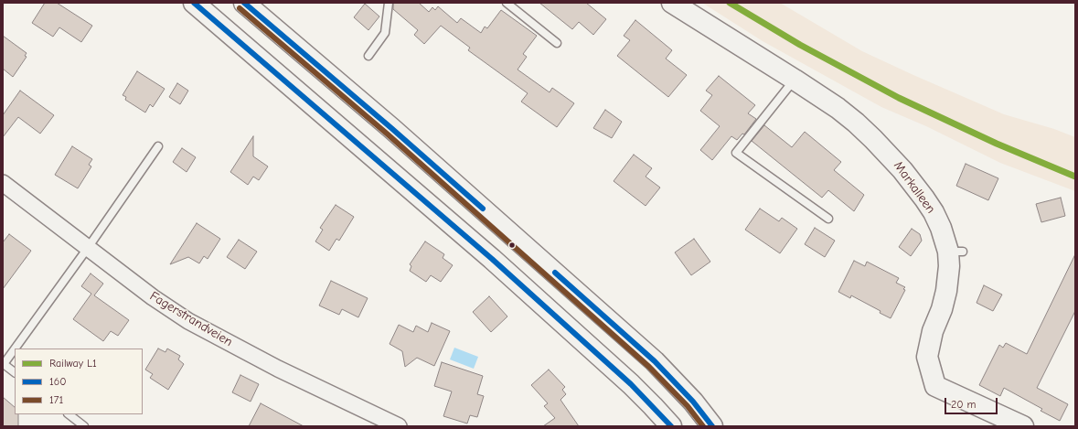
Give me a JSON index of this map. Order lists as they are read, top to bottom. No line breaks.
{"streets":{"main road":["Markalleen"],"street":["Fagerstrandveien"]},"lines":["rail line L1","transit line 160","transit line 171"],"legend":["Railway L1","160","171"],"scale_bar":"20 m"}
